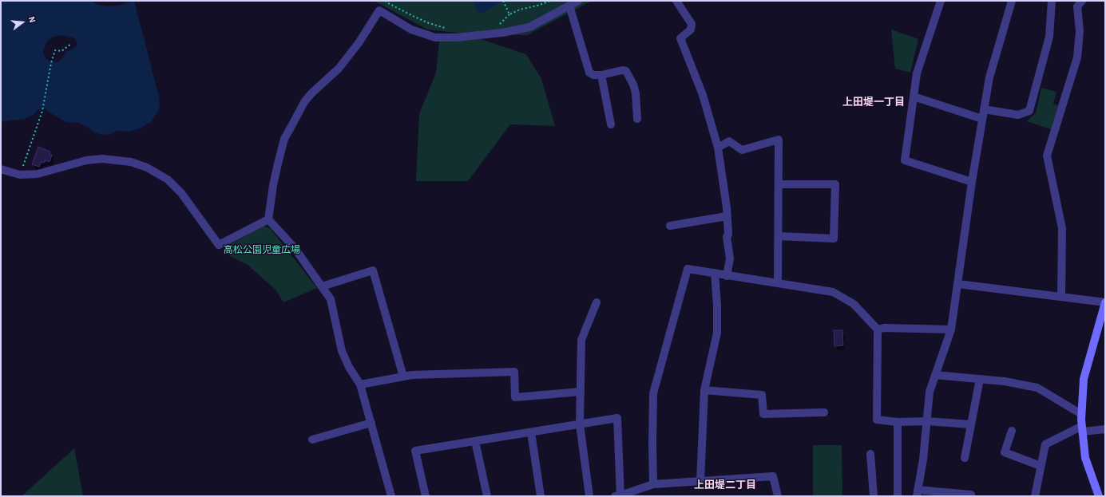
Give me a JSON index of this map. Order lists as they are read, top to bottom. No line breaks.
{"districts":["上田堤一丁目","上田堤二丁目"],"parks":["高松公園児童広場"],"north":"right"}
